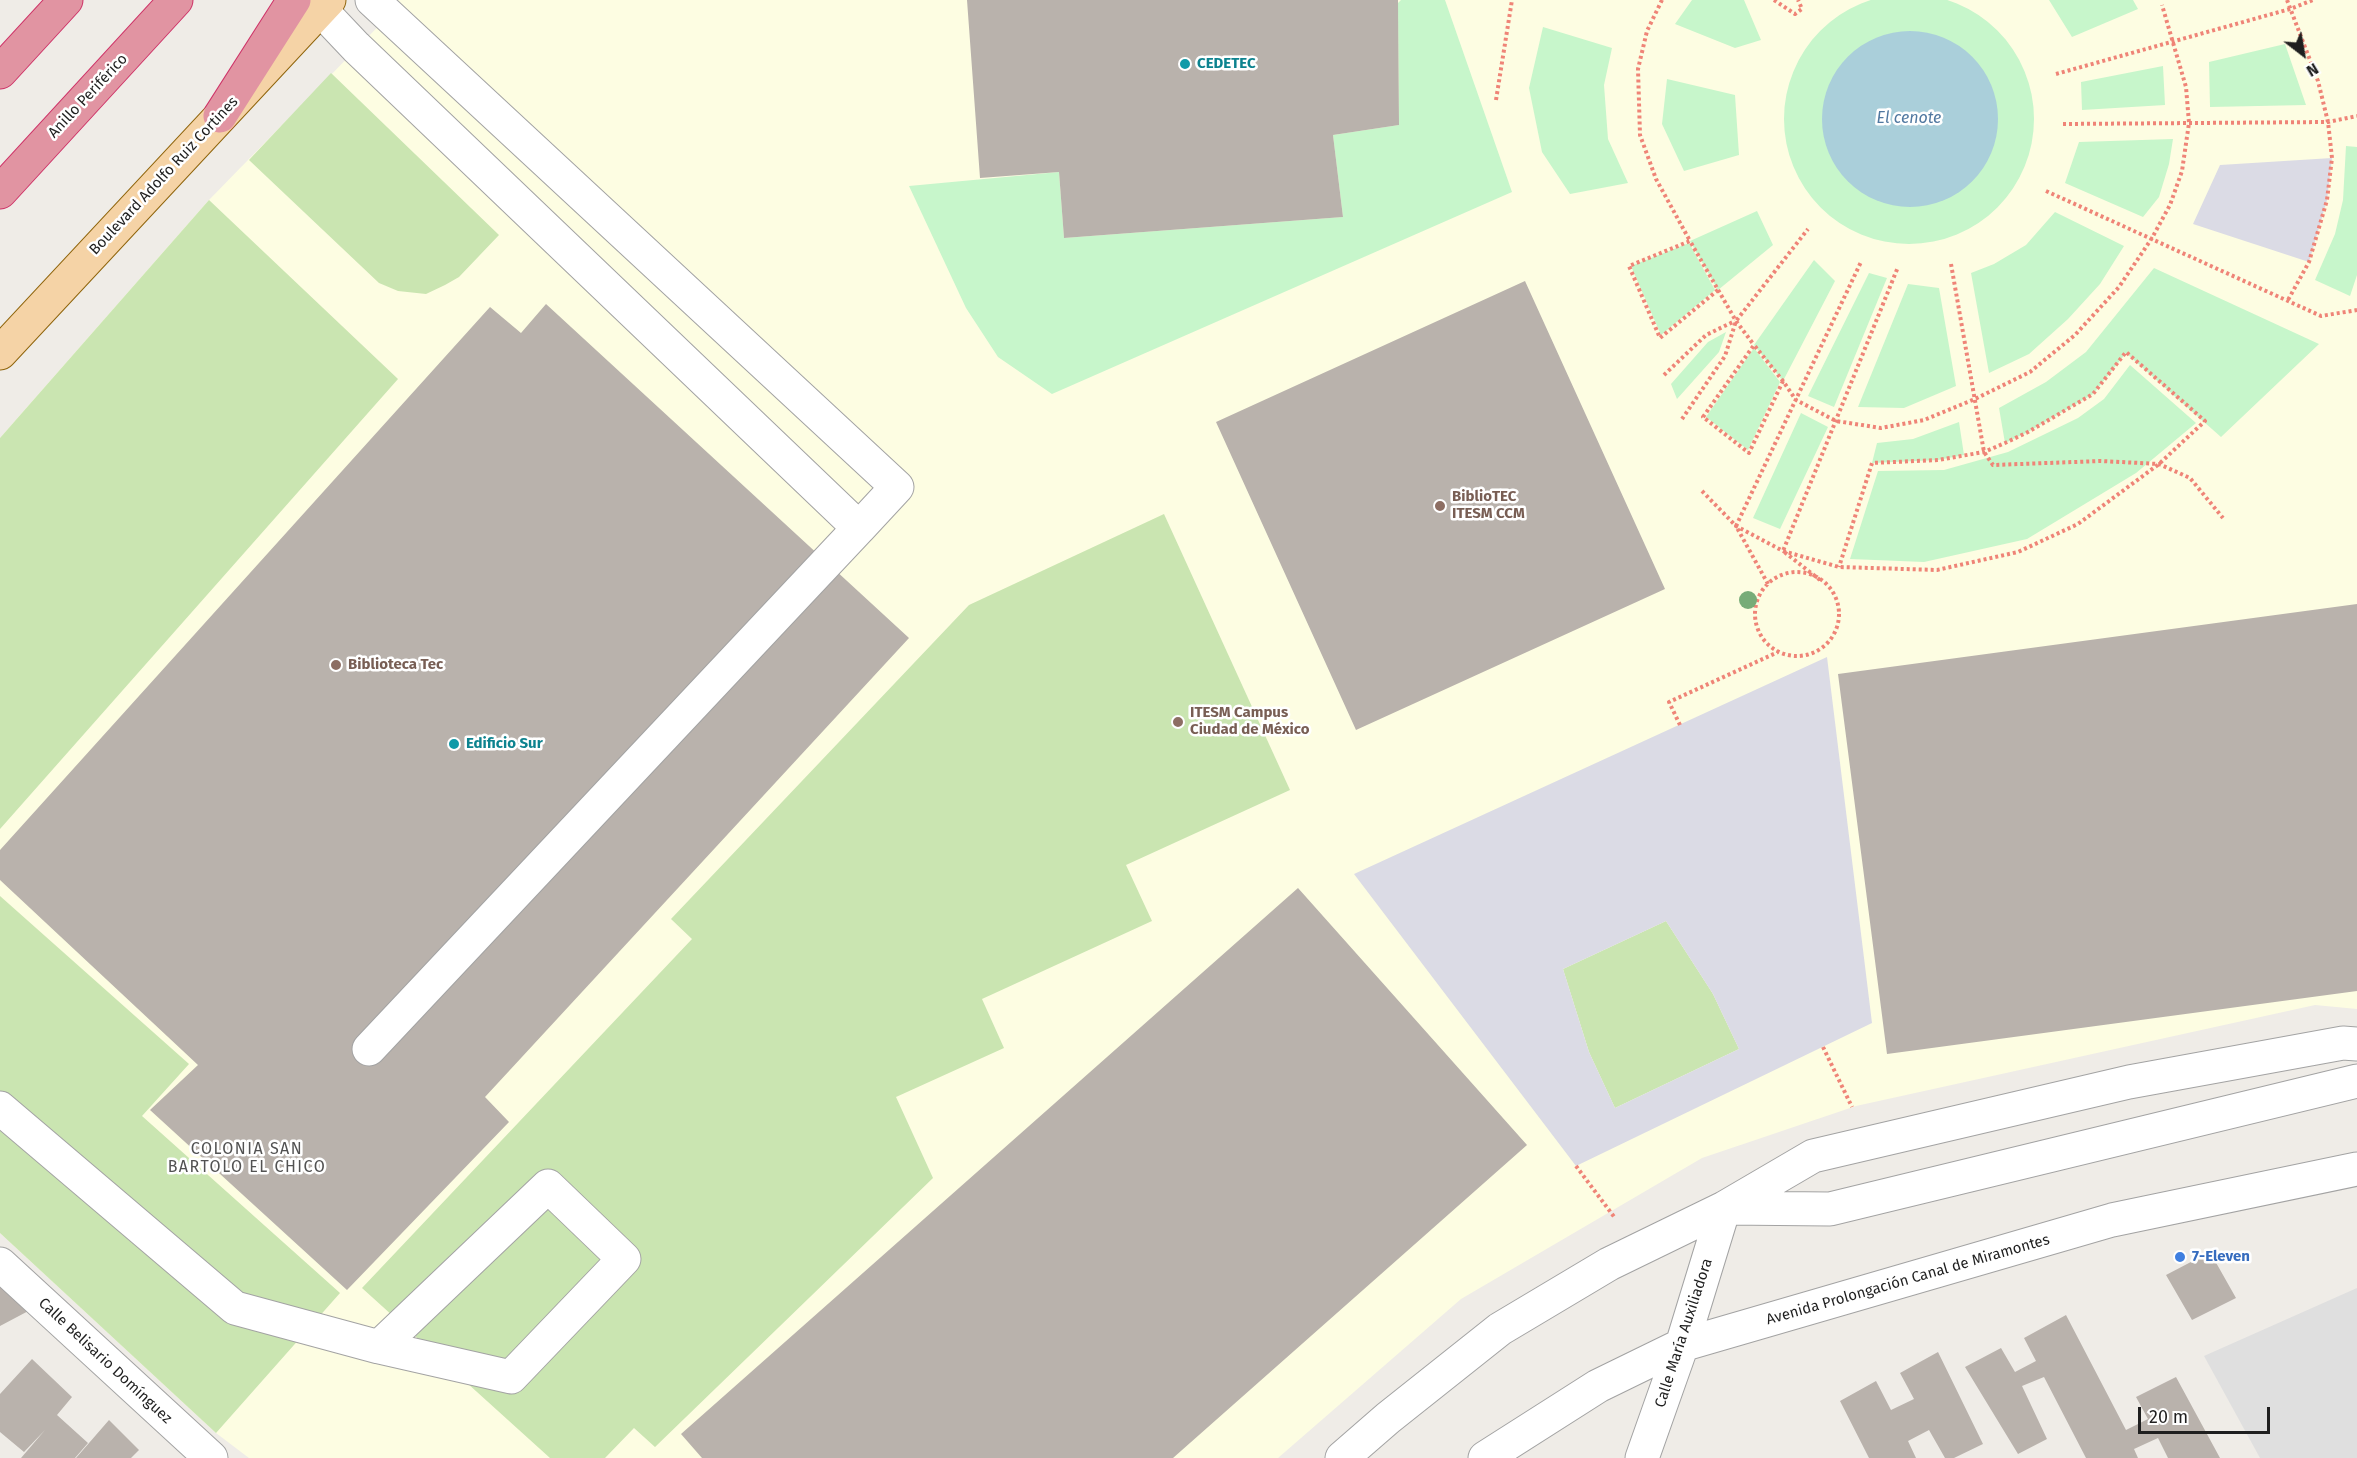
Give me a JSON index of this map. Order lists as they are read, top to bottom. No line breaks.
{"streets":{"highway":["Anillo Periférico"],"main road":["Boulevard Adolfo Ruiz Cortines"],"street":["Avenida Prolongación Canal de Miramontes","Calle María Auxiliadora","Calle Belisario Domínguez"]},"crossings":[["Avenida Prolongación Canal de Miramontes","Calle María Auxiliadora"]],"districts":["COLONIA SAN BARTOLO EL CHICO"],"water":["El cenote"],"places":["CEDETEC","BiblioTEC ITESM CCM","Biblioteca Tec","ITESM Campus Ciudad de México","Edificio Sur","7-Eleven"],"scale_bar":"20 m","north":"bottom right"}
